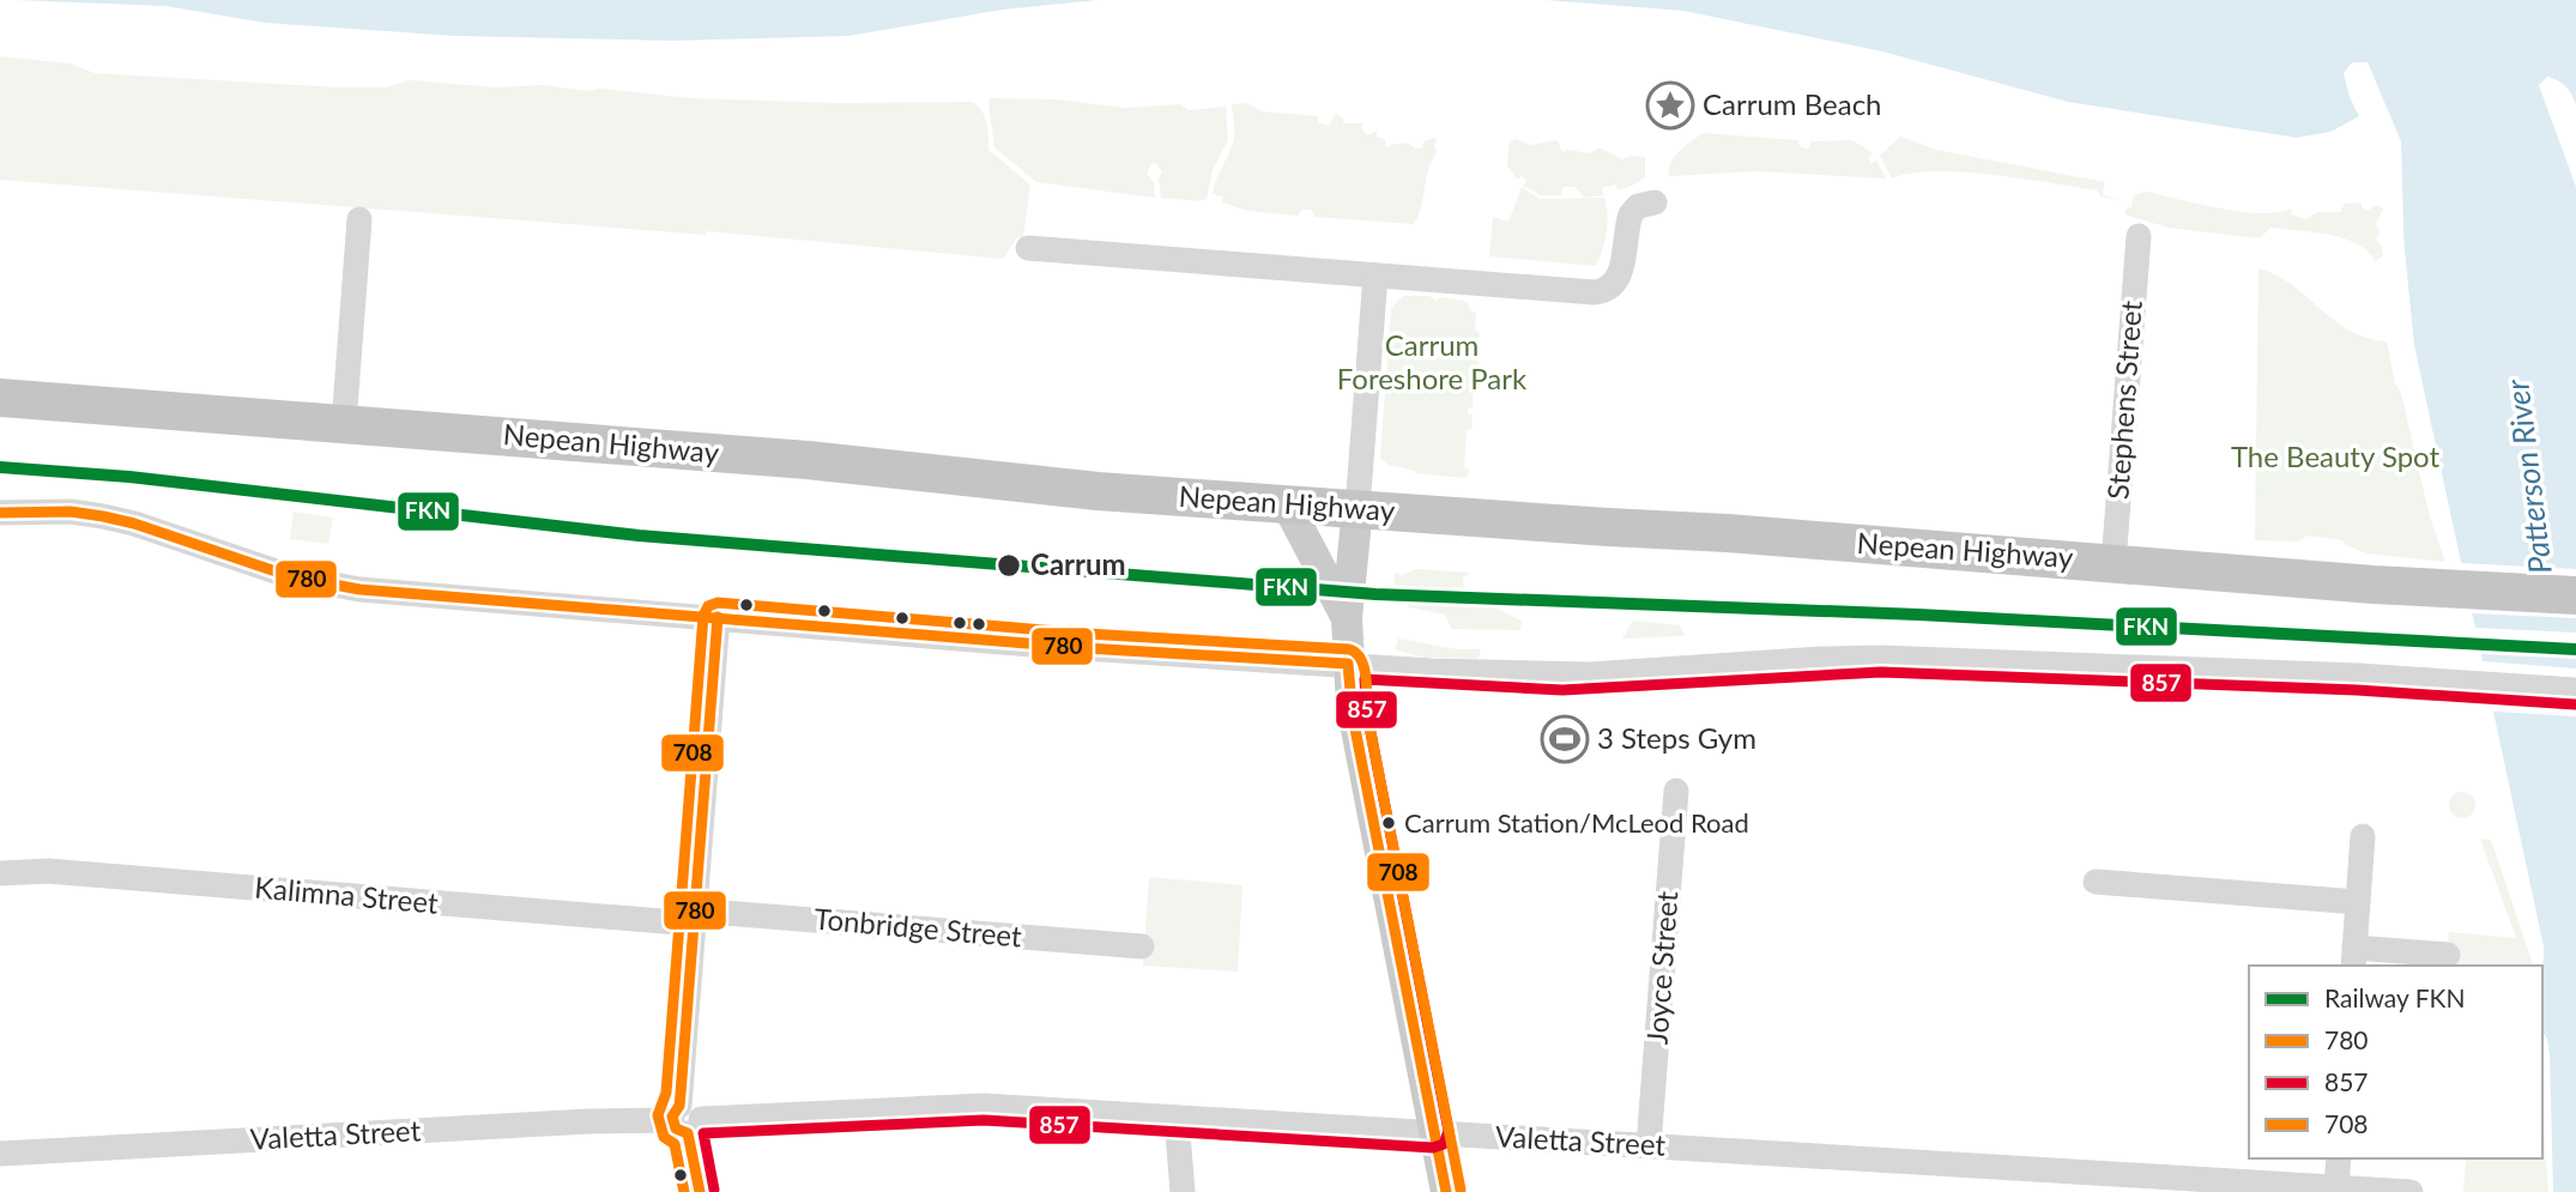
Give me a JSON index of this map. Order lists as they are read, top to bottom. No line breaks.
{"streets":{"highway":["Nepean Highway"],"street":["Stephens Street","Kalimna Street","Tonbridge Street","Joyce Street","Valetta Street"]},"crossings":[["Stephens Street","Nepean Highway"],["Kalimna Street","Tonbridge Street"],["Joyce Street","Valetta Street"]],"water":["Patterson River"],"parks":["Carrum Foreshore Park","The Beauty Spot"],"places":{"place":["Carrum Beach"],"other":["Carrum","Carrum Station/McLeod Road"],"sports":["3 Steps Gym"]},"lines":["rail line FKN","transit line 780","transit line 708","transit line 857"],"legend":["Railway FKN","780","857","708"]}
